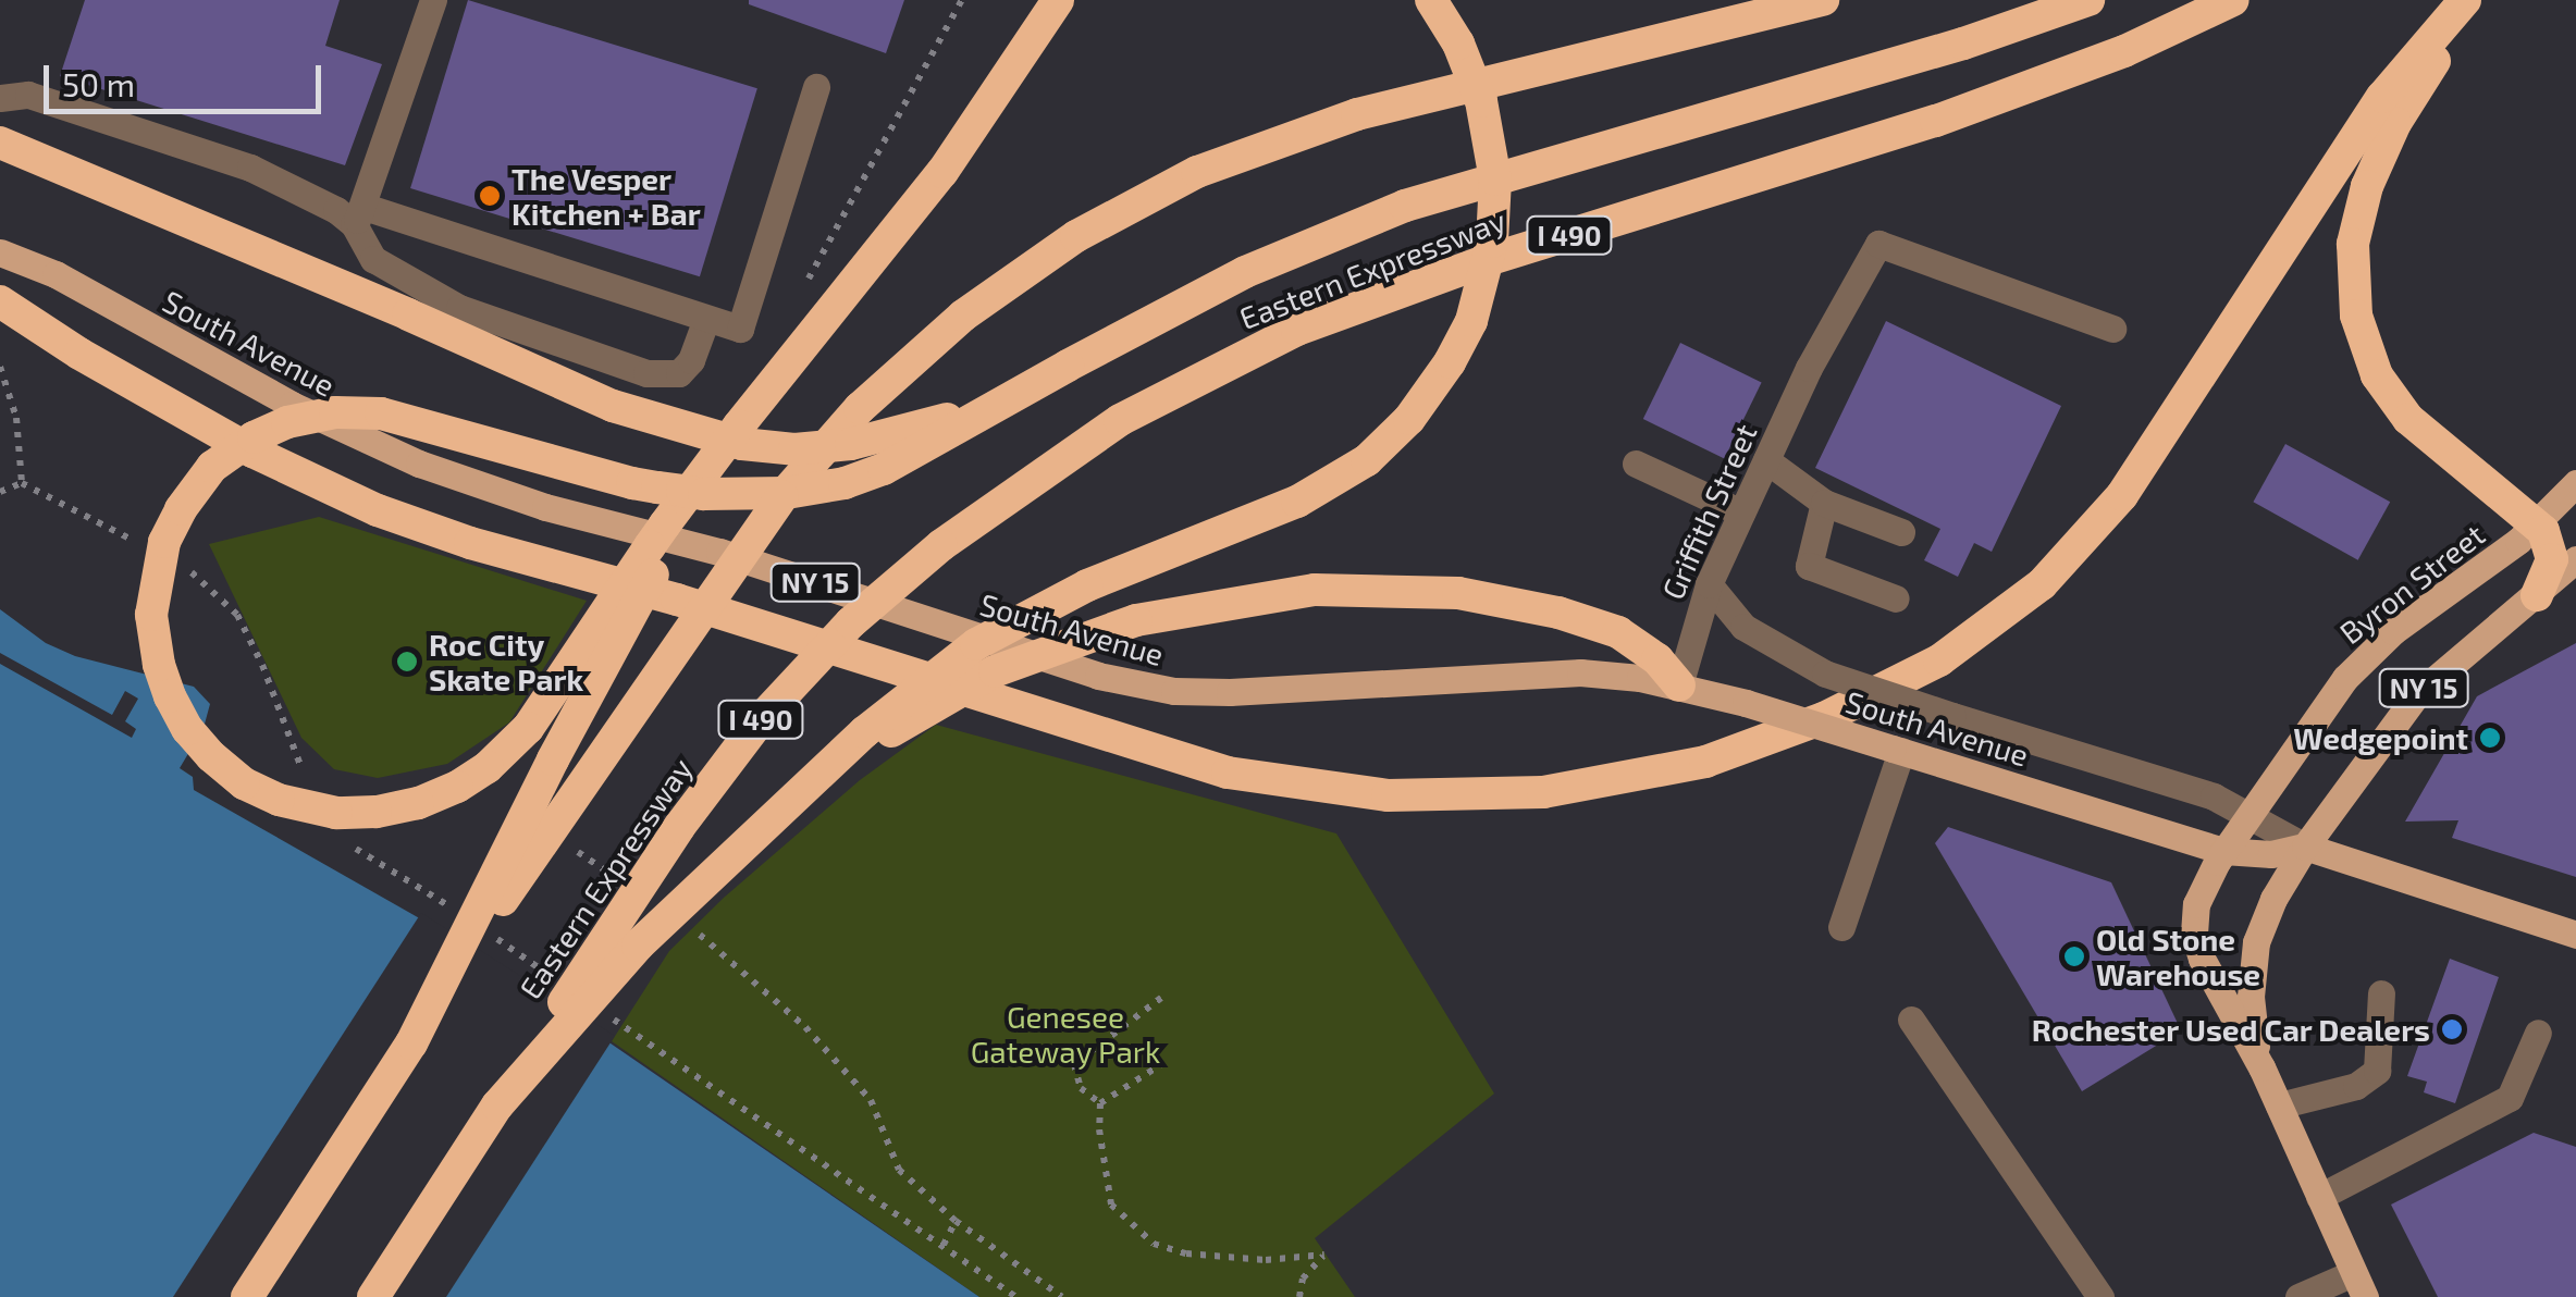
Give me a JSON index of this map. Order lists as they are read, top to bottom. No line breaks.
{"streets":{"highway":["I 490","Eastern Expressway"],"main road":["South Avenue","NY 15","Byron Street"],"street":["Griffith Street"]},"crossings":[["I 490","Eastern Expressway"],["South Avenue","Griffith Street"],["South Avenue","NY 15"],["South Avenue","Byron Street"],["NY 15","Byron Street"]],"parks":["Genesee Gateway Park"],"places":["The Vesper Kitchen + Bar","Roc City Skate Park","Wedgepoint","Old Stone Warehouse","Rochester Used Car Dealers"],"scale_bar":"50 m"}
